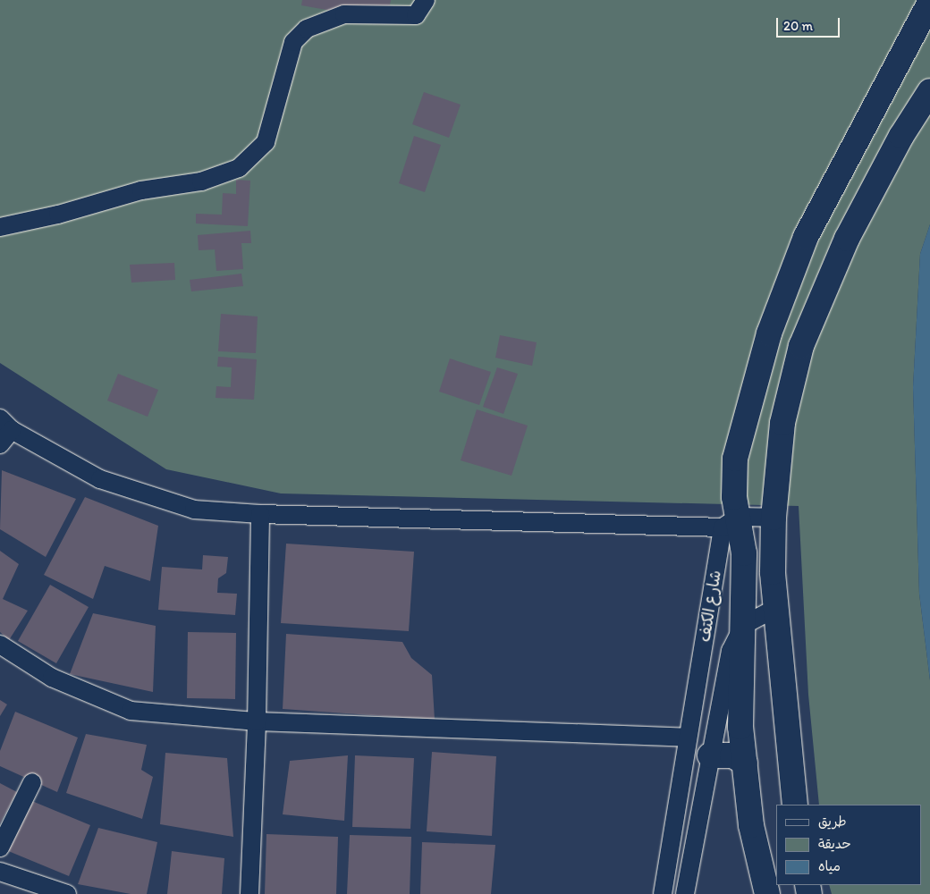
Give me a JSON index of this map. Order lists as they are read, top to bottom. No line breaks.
{"streets":{"street":["شارع الكتف"]},"legend":["طريق","حديقة","مياه"],"scale_bar":"20 m"}
